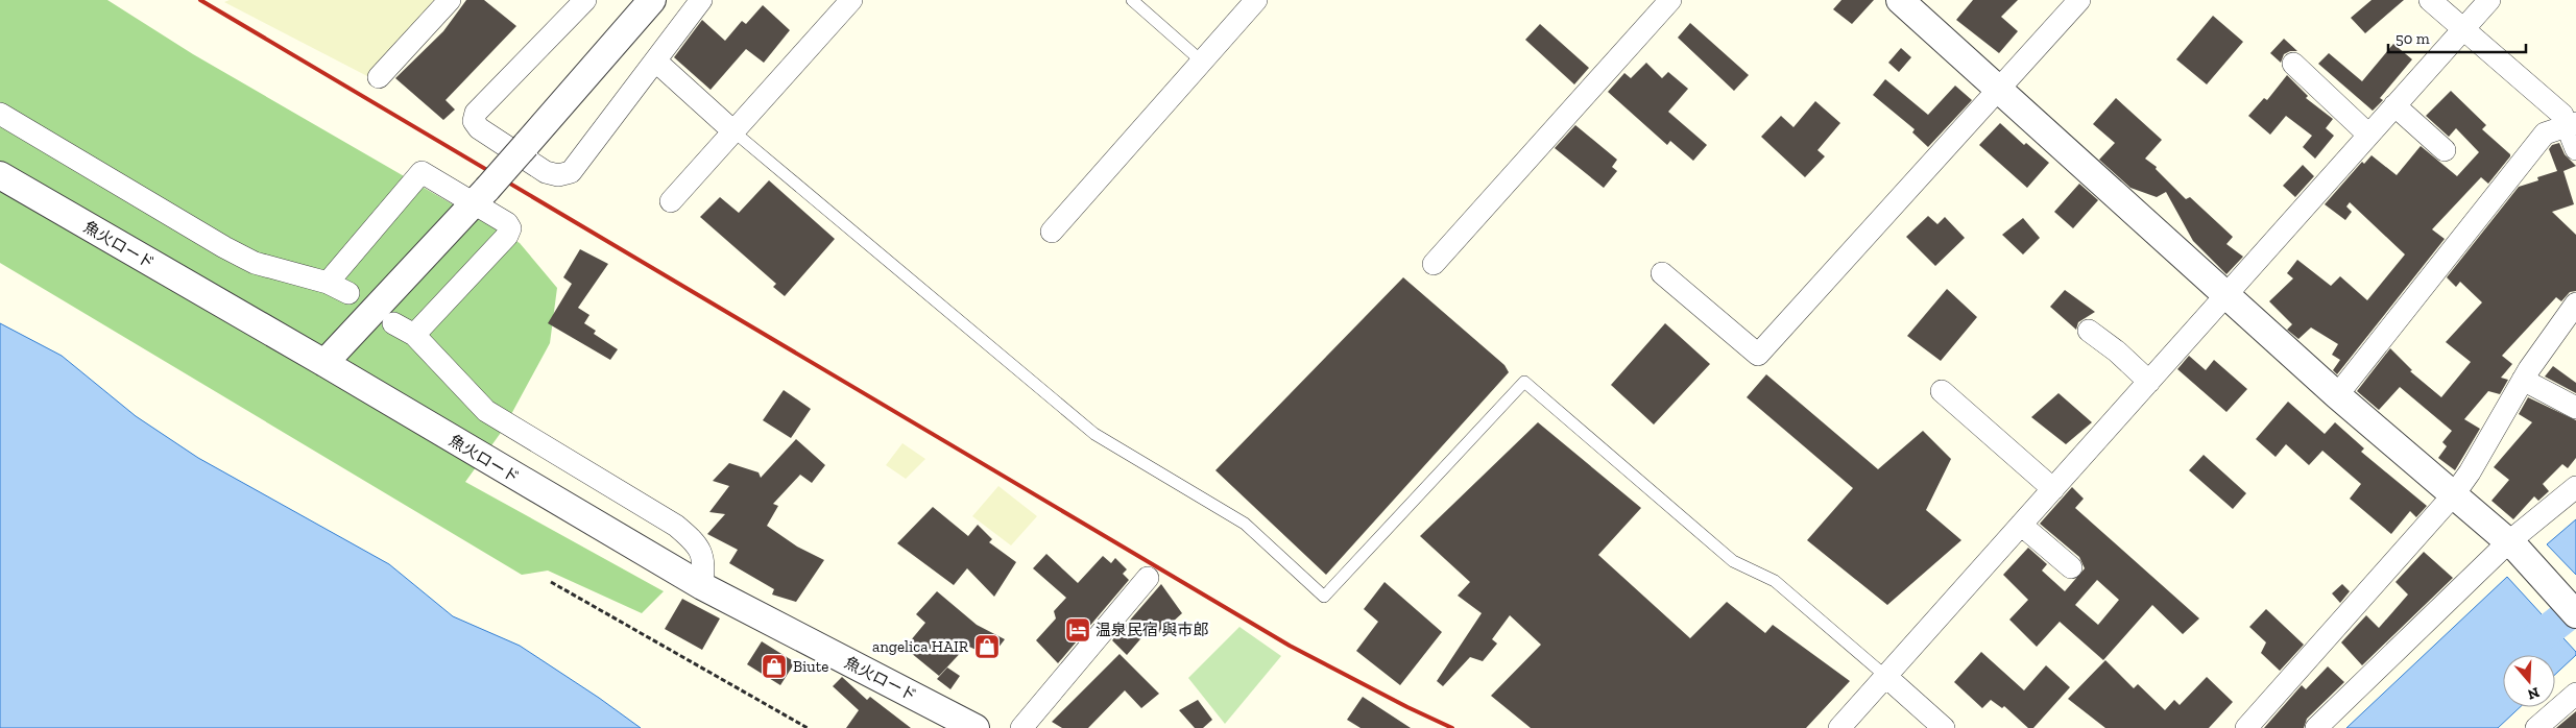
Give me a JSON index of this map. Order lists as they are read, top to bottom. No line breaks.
{"streets":{"street":["魚火ロード"]},"places":{"hotel":["温泉民宿 與市郎"],"shop":["angelica HAIR","Biute"]},"scale_bar":"50 m","north":"bottom"}
